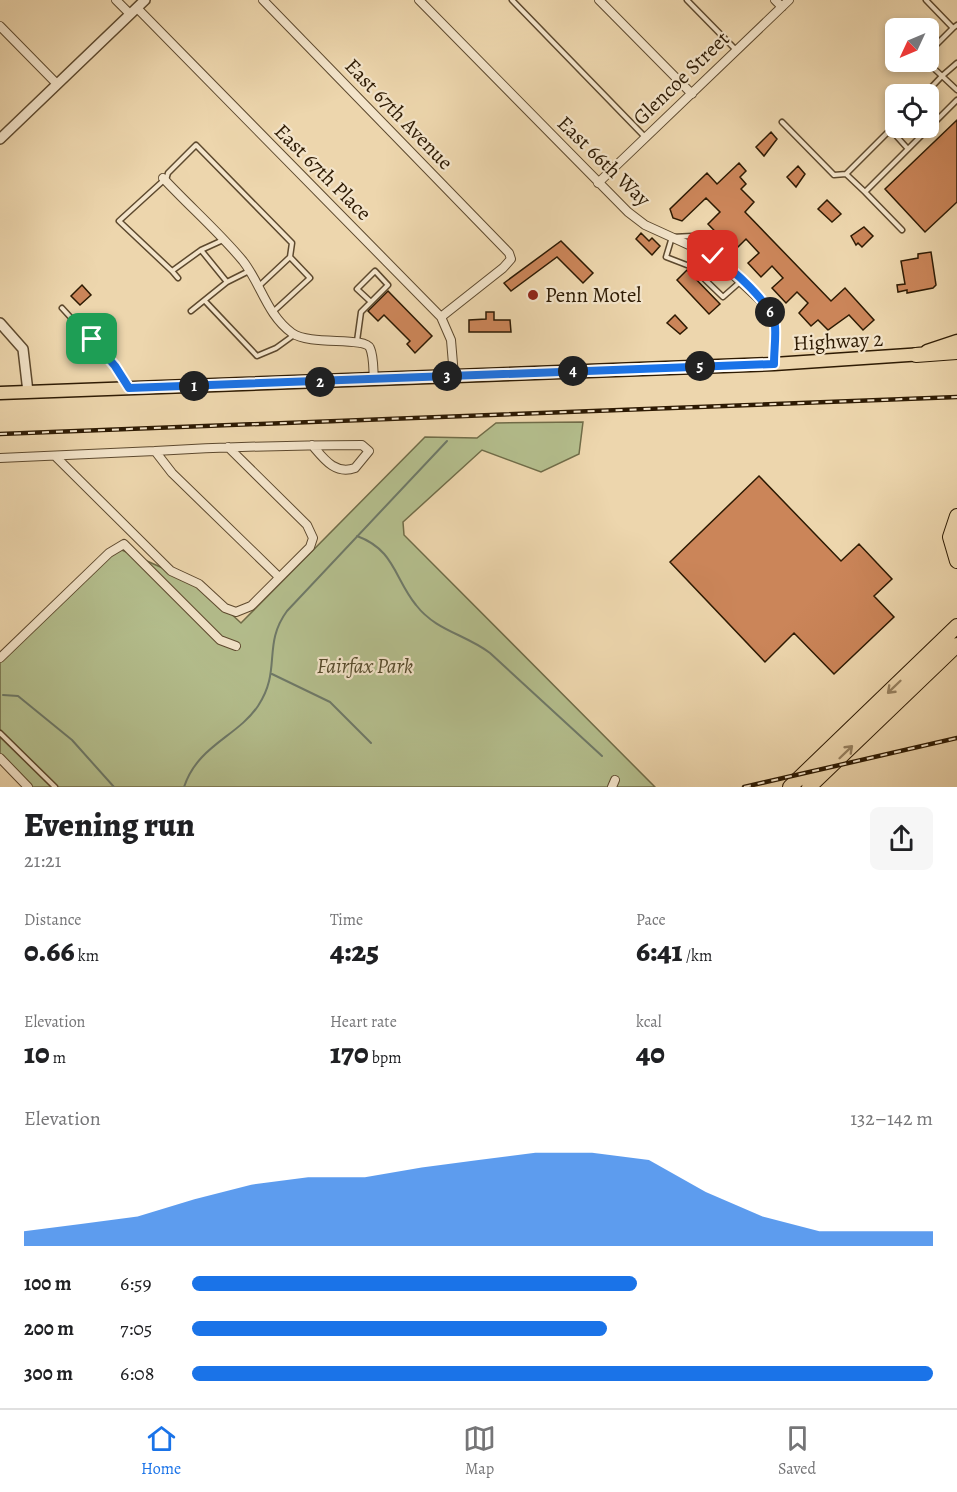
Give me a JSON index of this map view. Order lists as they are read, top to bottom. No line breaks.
{"streets":{"main road":["Highway 2"],"street":["Glencoe Street","East 67th Avenue","East 66th Way","East 67th Place"]},"crossings":[["Glencoe Street","East 66th Way"],["East 67th Avenue","East 67th Place"],["East 66th Way","Highway 2"],["East 67th Place","Highway 2"]],"parks":["Fairfax Park"],"places":["Penn Motel"],"north":"bottom left","page":{"pins":["6","5","4","3","2","1"],"heading":["Evening run","21:21"],"stats":[["Distance","0.66 km"],["Time","4:25"],["Pace","6:41 /km"],["Elevation","10 m"],["Heart rate","170 bpm"],["kcal","40"]],"chart":["Elevation","132–142 m"],"list":[{"name":"100 m","note":"6:59"},{"name":"200 m","note":"7:05"},{"name":"300 m","note":"6:08"}],"tabs":["Home","Map","Saved"]}}
